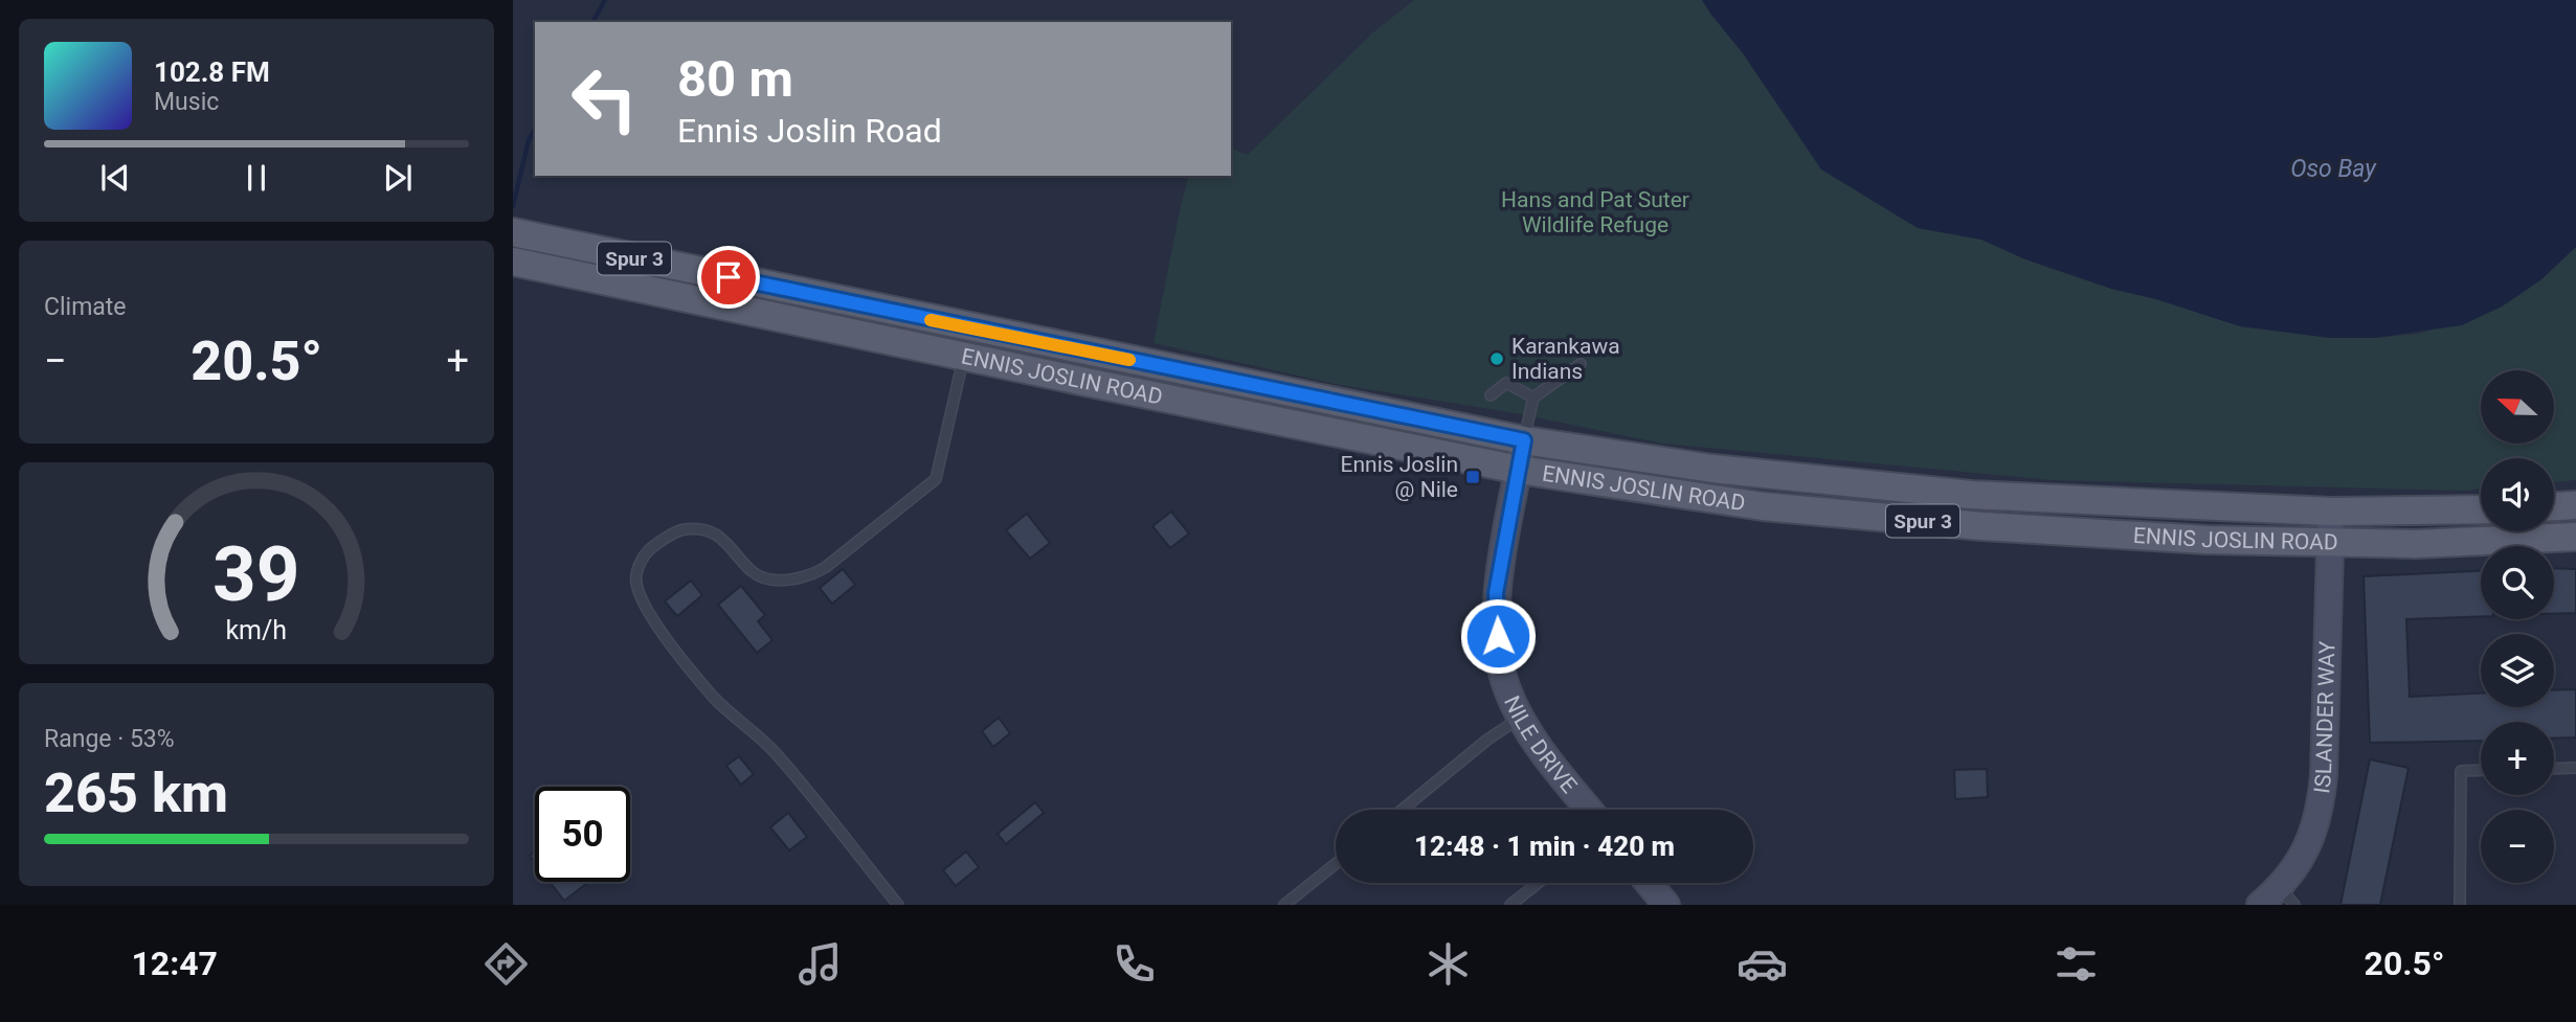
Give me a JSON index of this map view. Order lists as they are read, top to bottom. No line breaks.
{"streets":{"main road":["Spur 3","ENNIS JOSLIN ROAD","ISLANDER WAY","NILE DRIVE"]},"crossings":[["ENNIS JOSLIN ROAD","ISLANDER WAY"],["ENNIS JOSLIN ROAD","NILE DRIVE"]],"water":["Oso Bay"],"parks":["Hans and Pat Suter Wildlife Refuge"],"places":{"other":["Karankawa Indians"],"transit":["Ennis Joslin @ Nile"]},"north":"left","page":{"turn":["80 m","Ennis Joslin Road"],"song":["102.8 FM","Music"],"tile":["Climate",["Range · 53%","265 km"]],"heat":["−","20.5°","+"],"map_buttons":["+","−"],"limit":"50","trip":"12:48 · 1 min · 420 m","tabs":["12:47","20.5°"],"gauge":["39","km/h"]}}
